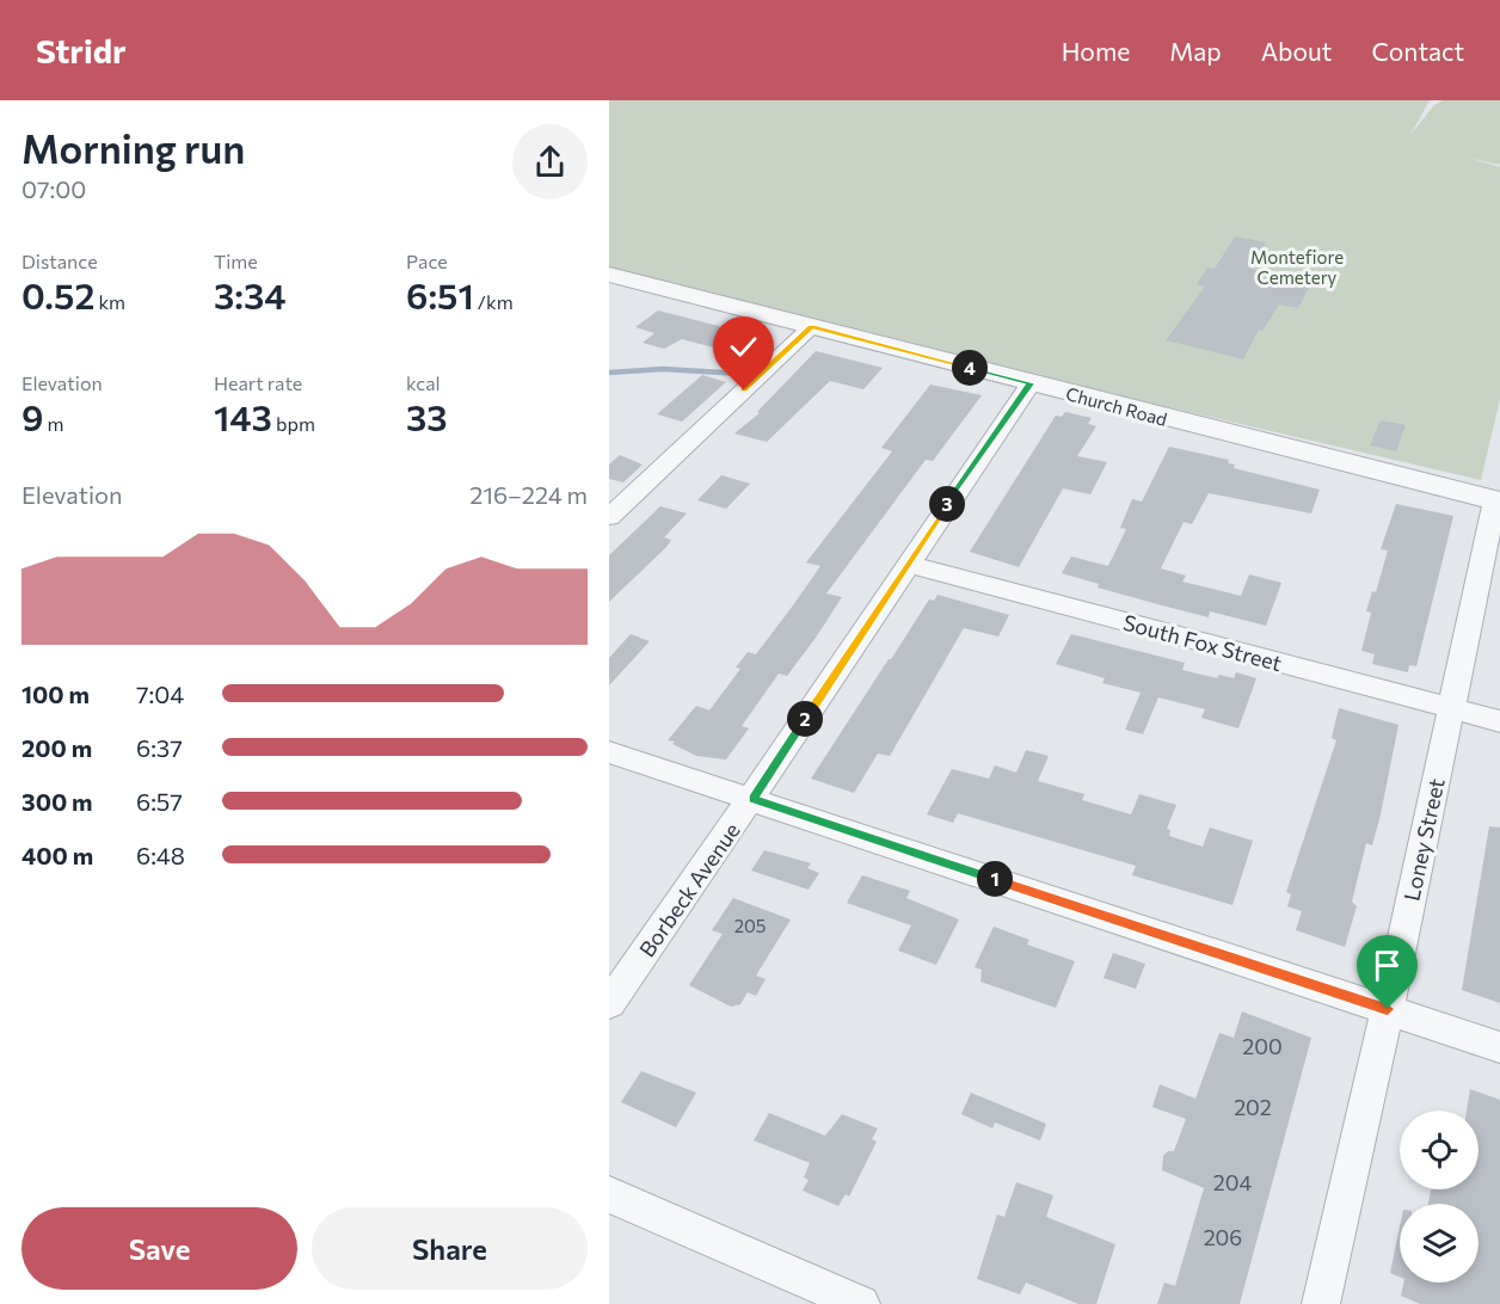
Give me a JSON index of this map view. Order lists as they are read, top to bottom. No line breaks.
{"streets":{"street":["Church Road","South Fox Street","Loney Street","Borbeck Avenue"]},"crossings":[["Church Road","Loney Street"],["Church Road","Borbeck Avenue"],["South Fox Street","Loney Street"],["South Fox Street","Borbeck Avenue"]],"parks":["Montefiore Cemetery"],"house_numbers":["205","200","202","204","206"],"page":{"header":"Stridr","nav":["Home","Map","About","Contact"],"heading":["Morning run","07:00"],"stats":[["Distance","0.52 km"],["Time","3:34"],["Pace","6:51 /km"],["Elevation","9 m"],["Heart rate","143 bpm"],["kcal","33"]],"pins":["4","3","2","1"],"chart":["Elevation","216–224 m"],"list":[{"name":"100 m","note":"7:04"},{"name":"200 m","note":"6:37"},{"name":"300 m","note":"6:57"},{"name":"400 m","note":"6:48"}],"buttons":["Save","Share"]}}
